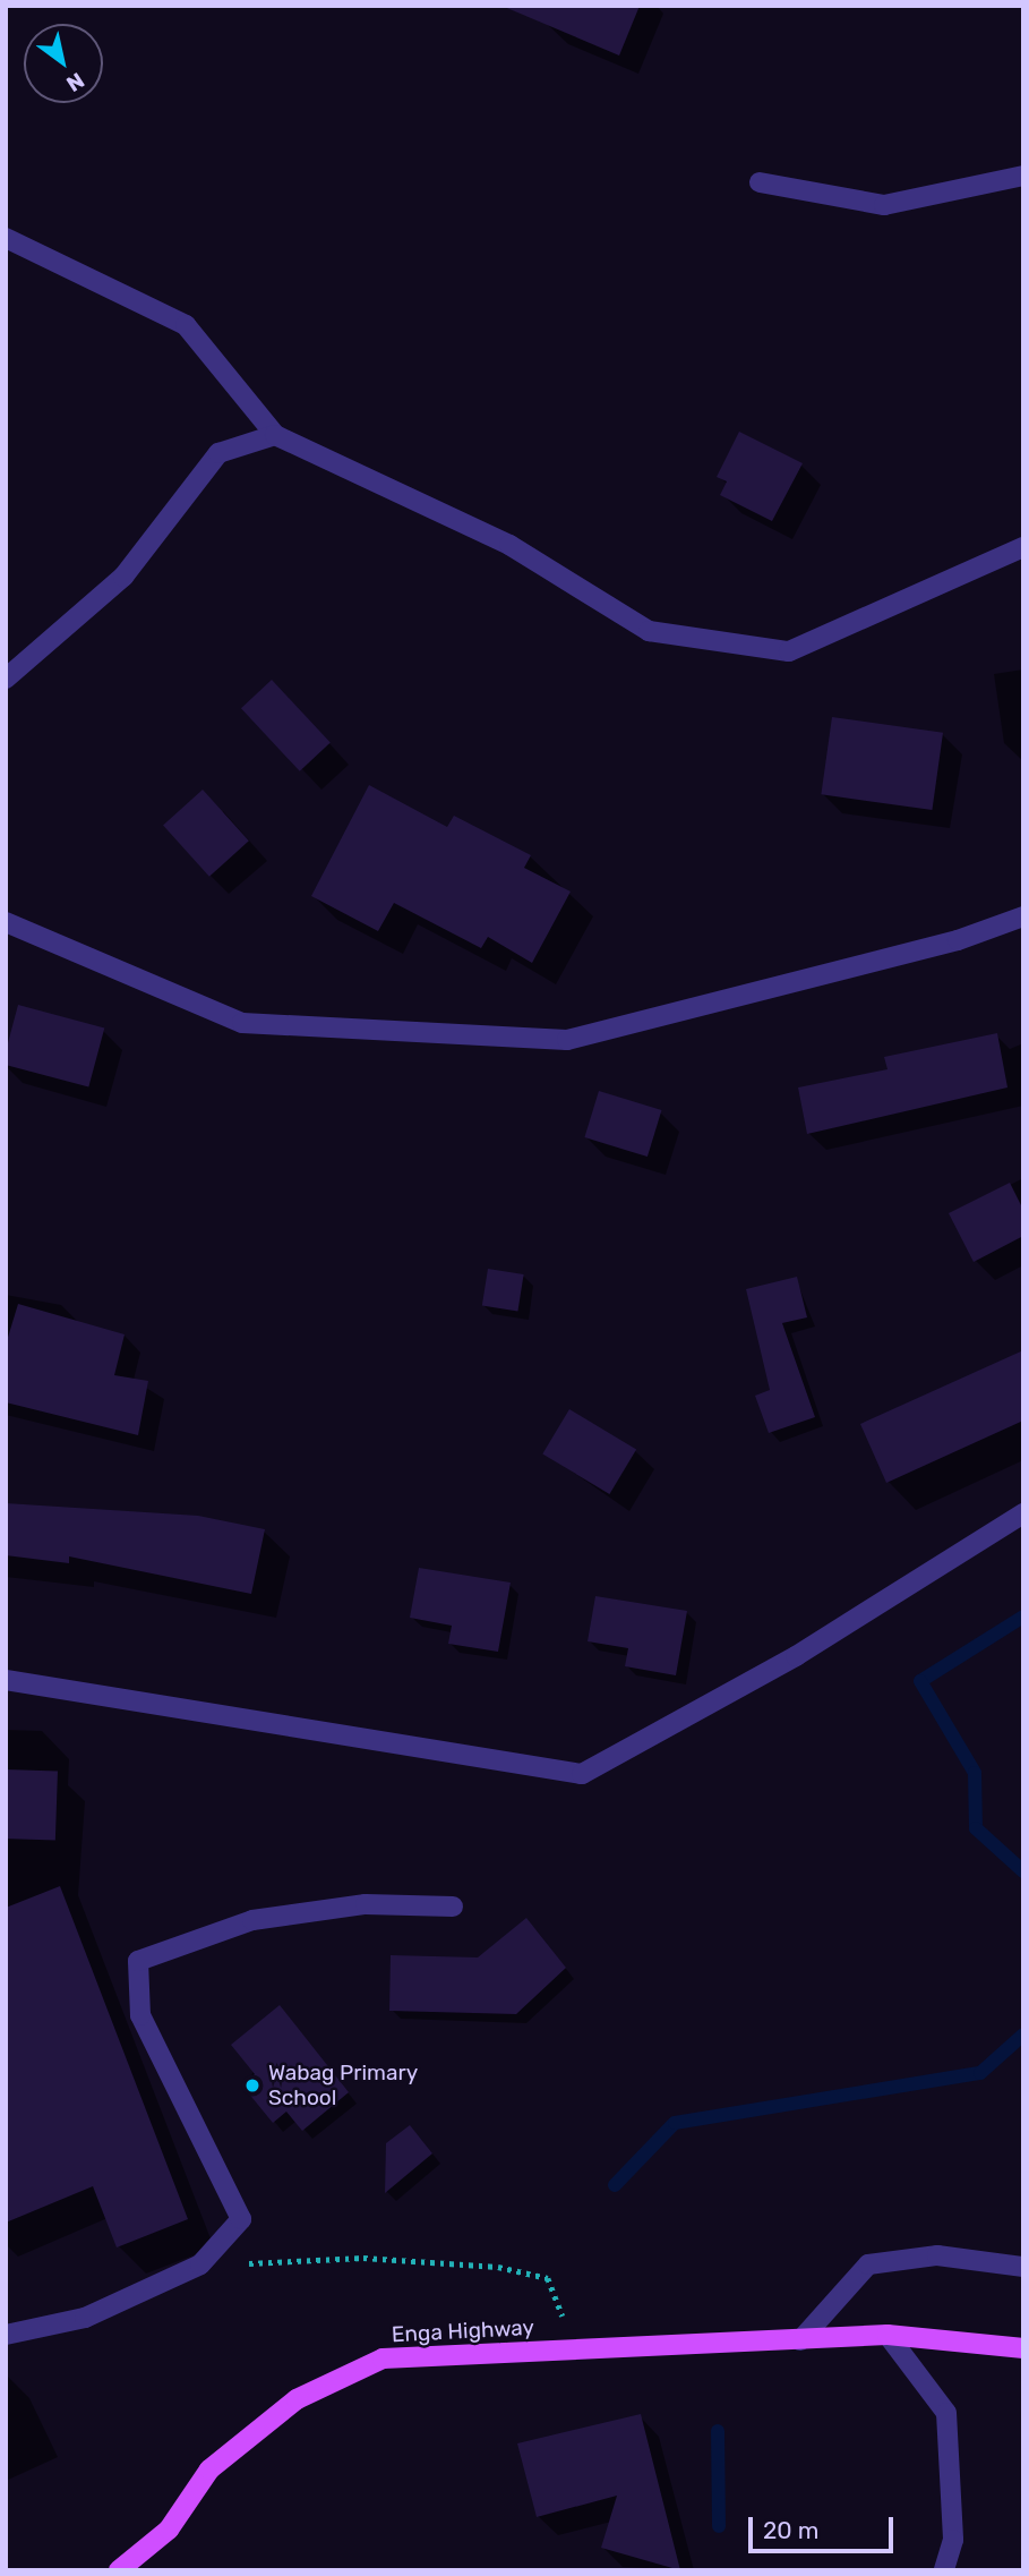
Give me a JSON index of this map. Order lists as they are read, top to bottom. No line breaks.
{"streets":{"main road":["Enga Highway"]},"places":["Wabag Primary School"],"scale_bar":"20 m","north":"bottom right"}
